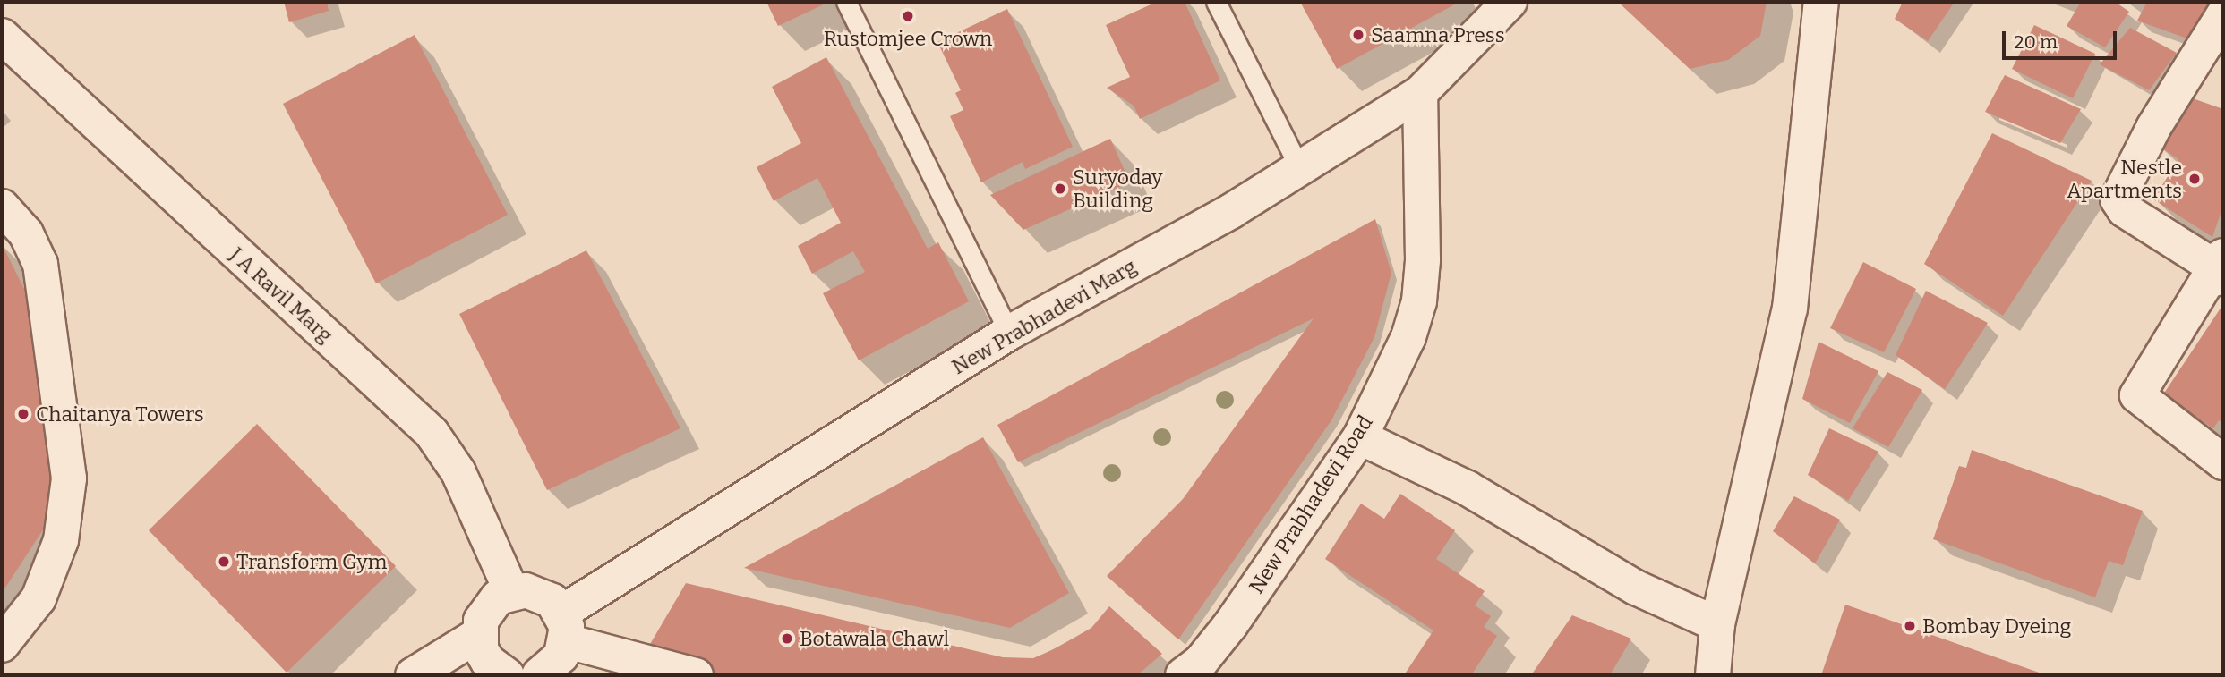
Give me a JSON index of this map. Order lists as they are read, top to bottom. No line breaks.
{"streets":{"street":["J A Ravil Marg","New Prabhadevi Marg","New Prabhadevi Road"]},"crossings":[["New Prabhadevi Marg","New Prabhadevi Road"]],"places":["Rustomjee Crown","Saamna Press","Nestle Apartments","Suryoday Building","Chaitanya Towers","Transform Gym","Bombay Dyeing","Botawala Chawl"],"scale_bar":"20 m"}
